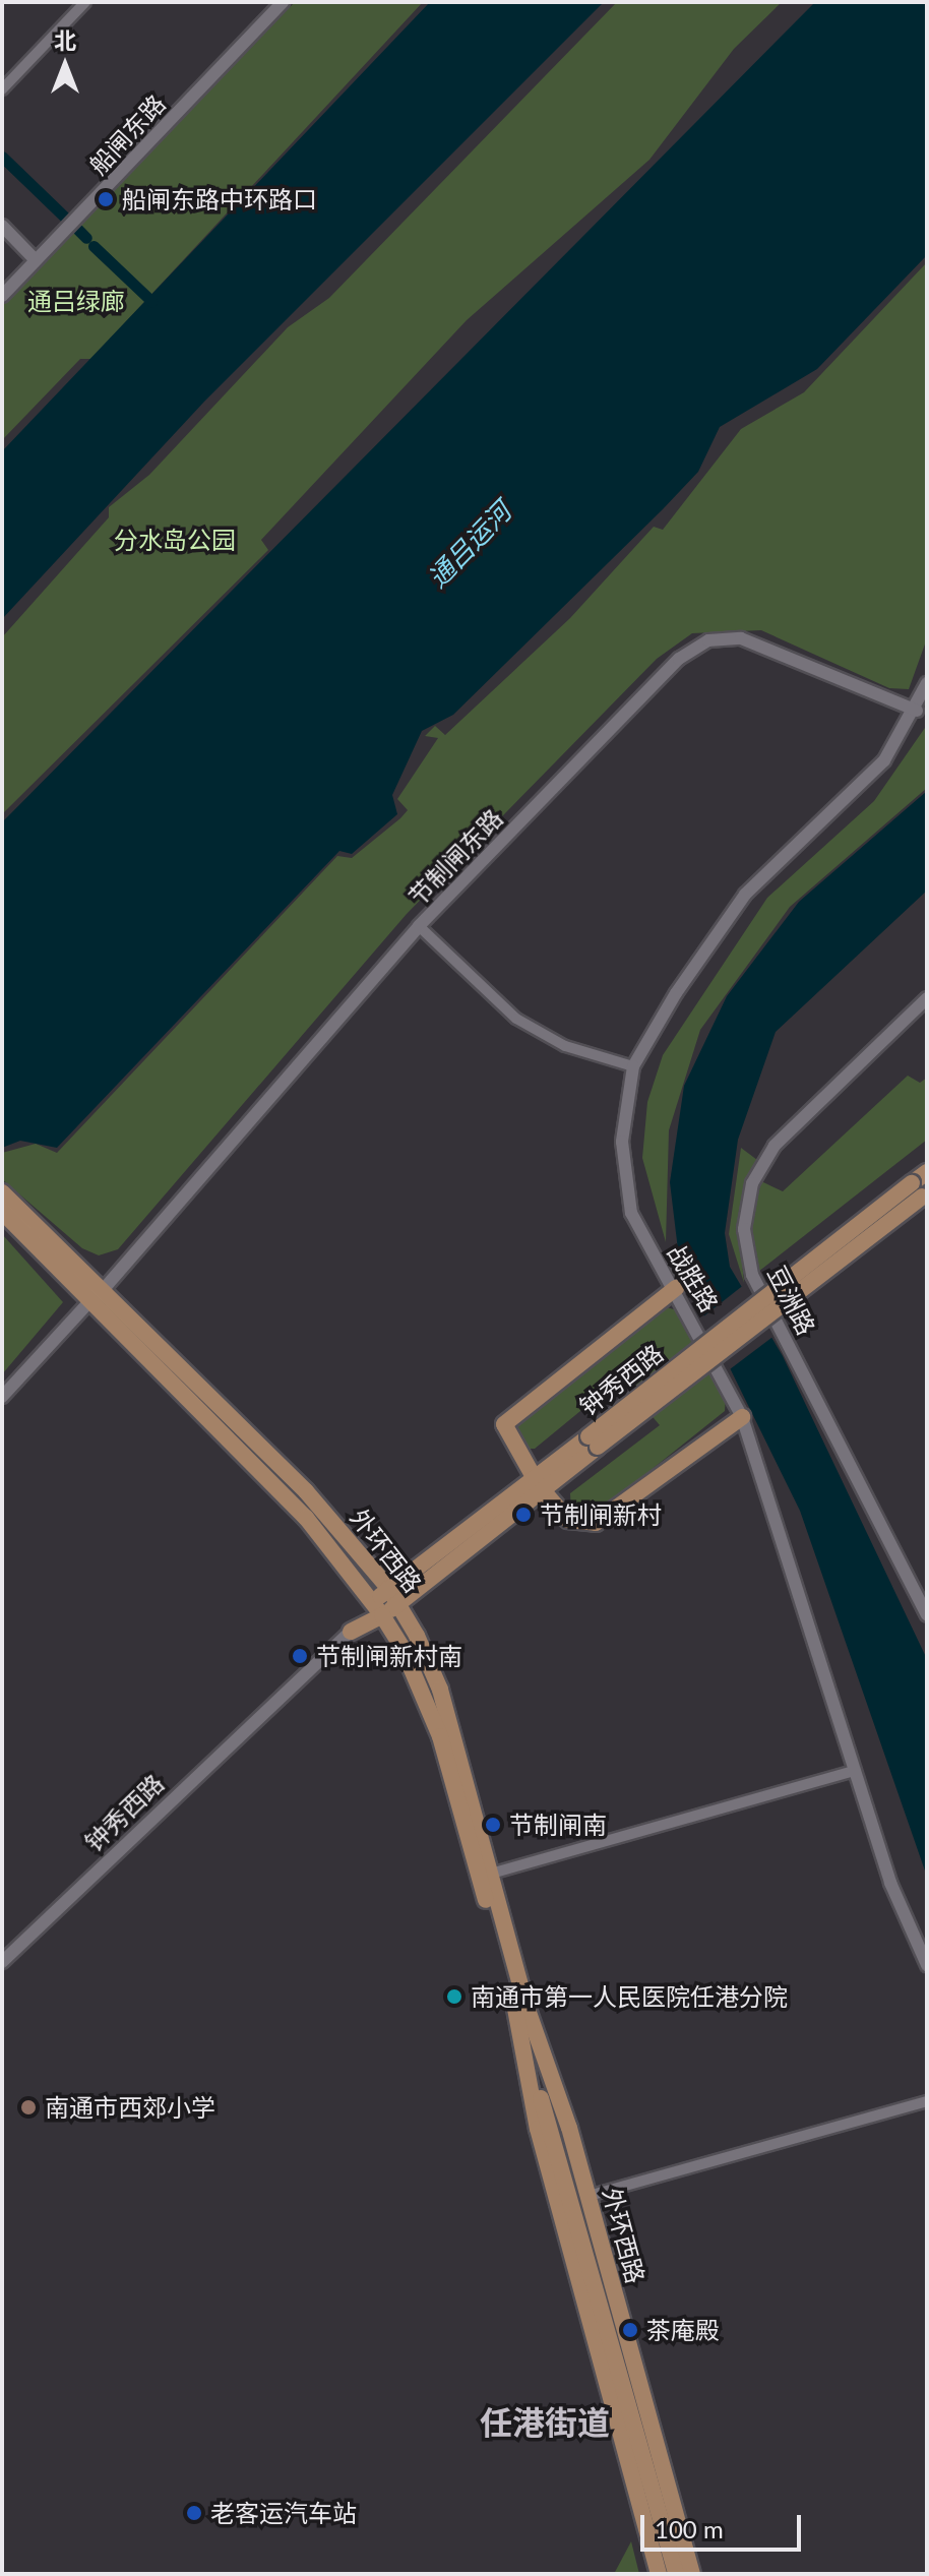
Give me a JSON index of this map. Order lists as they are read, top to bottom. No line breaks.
{"streets":{"main road":["钟秀西路","外环西路"],"street":["船闸东路","节制闸东路","战胜路","豆洲路"]},"crossings":[["节制闸东路","战胜路"],["节制闸东路","外环西路"],["钟秀西路","外环西路"]],"districts":["任港街道"],"water":["通吕运河"],"parks":["通吕绿廊","分水岛公园"],"places":["船闸东路中环路口","节制闸新村","节制闸新村南","节制闸南","南通市第一人民医院任港分院","南通市西郊小学","茶庵殿","老客运汽车站"],"scale_bar":"100 m","north":"top"}
